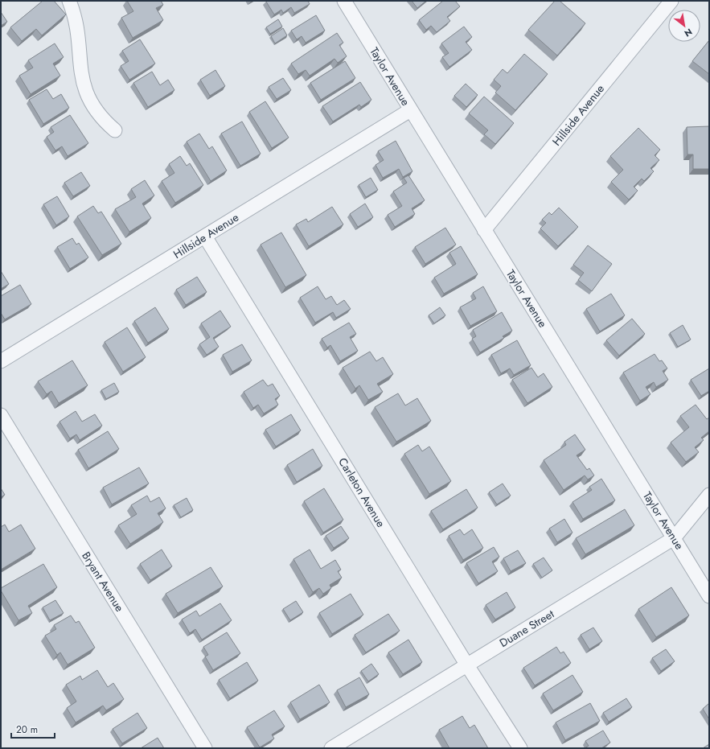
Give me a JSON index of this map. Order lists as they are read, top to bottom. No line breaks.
{"streets":{"street":["Taylor Avenue","Hillside Avenue","Carleton Avenue","Bryant Avenue","Duane Street"]},"crossings":[["Taylor Avenue","Hillside Avenue"],["Taylor Avenue","Duane Street"],["Hillside Avenue","Carleton Avenue"],["Carleton Avenue","Duane Street"]],"scale_bar":"20 m","north":"bottom right"}
